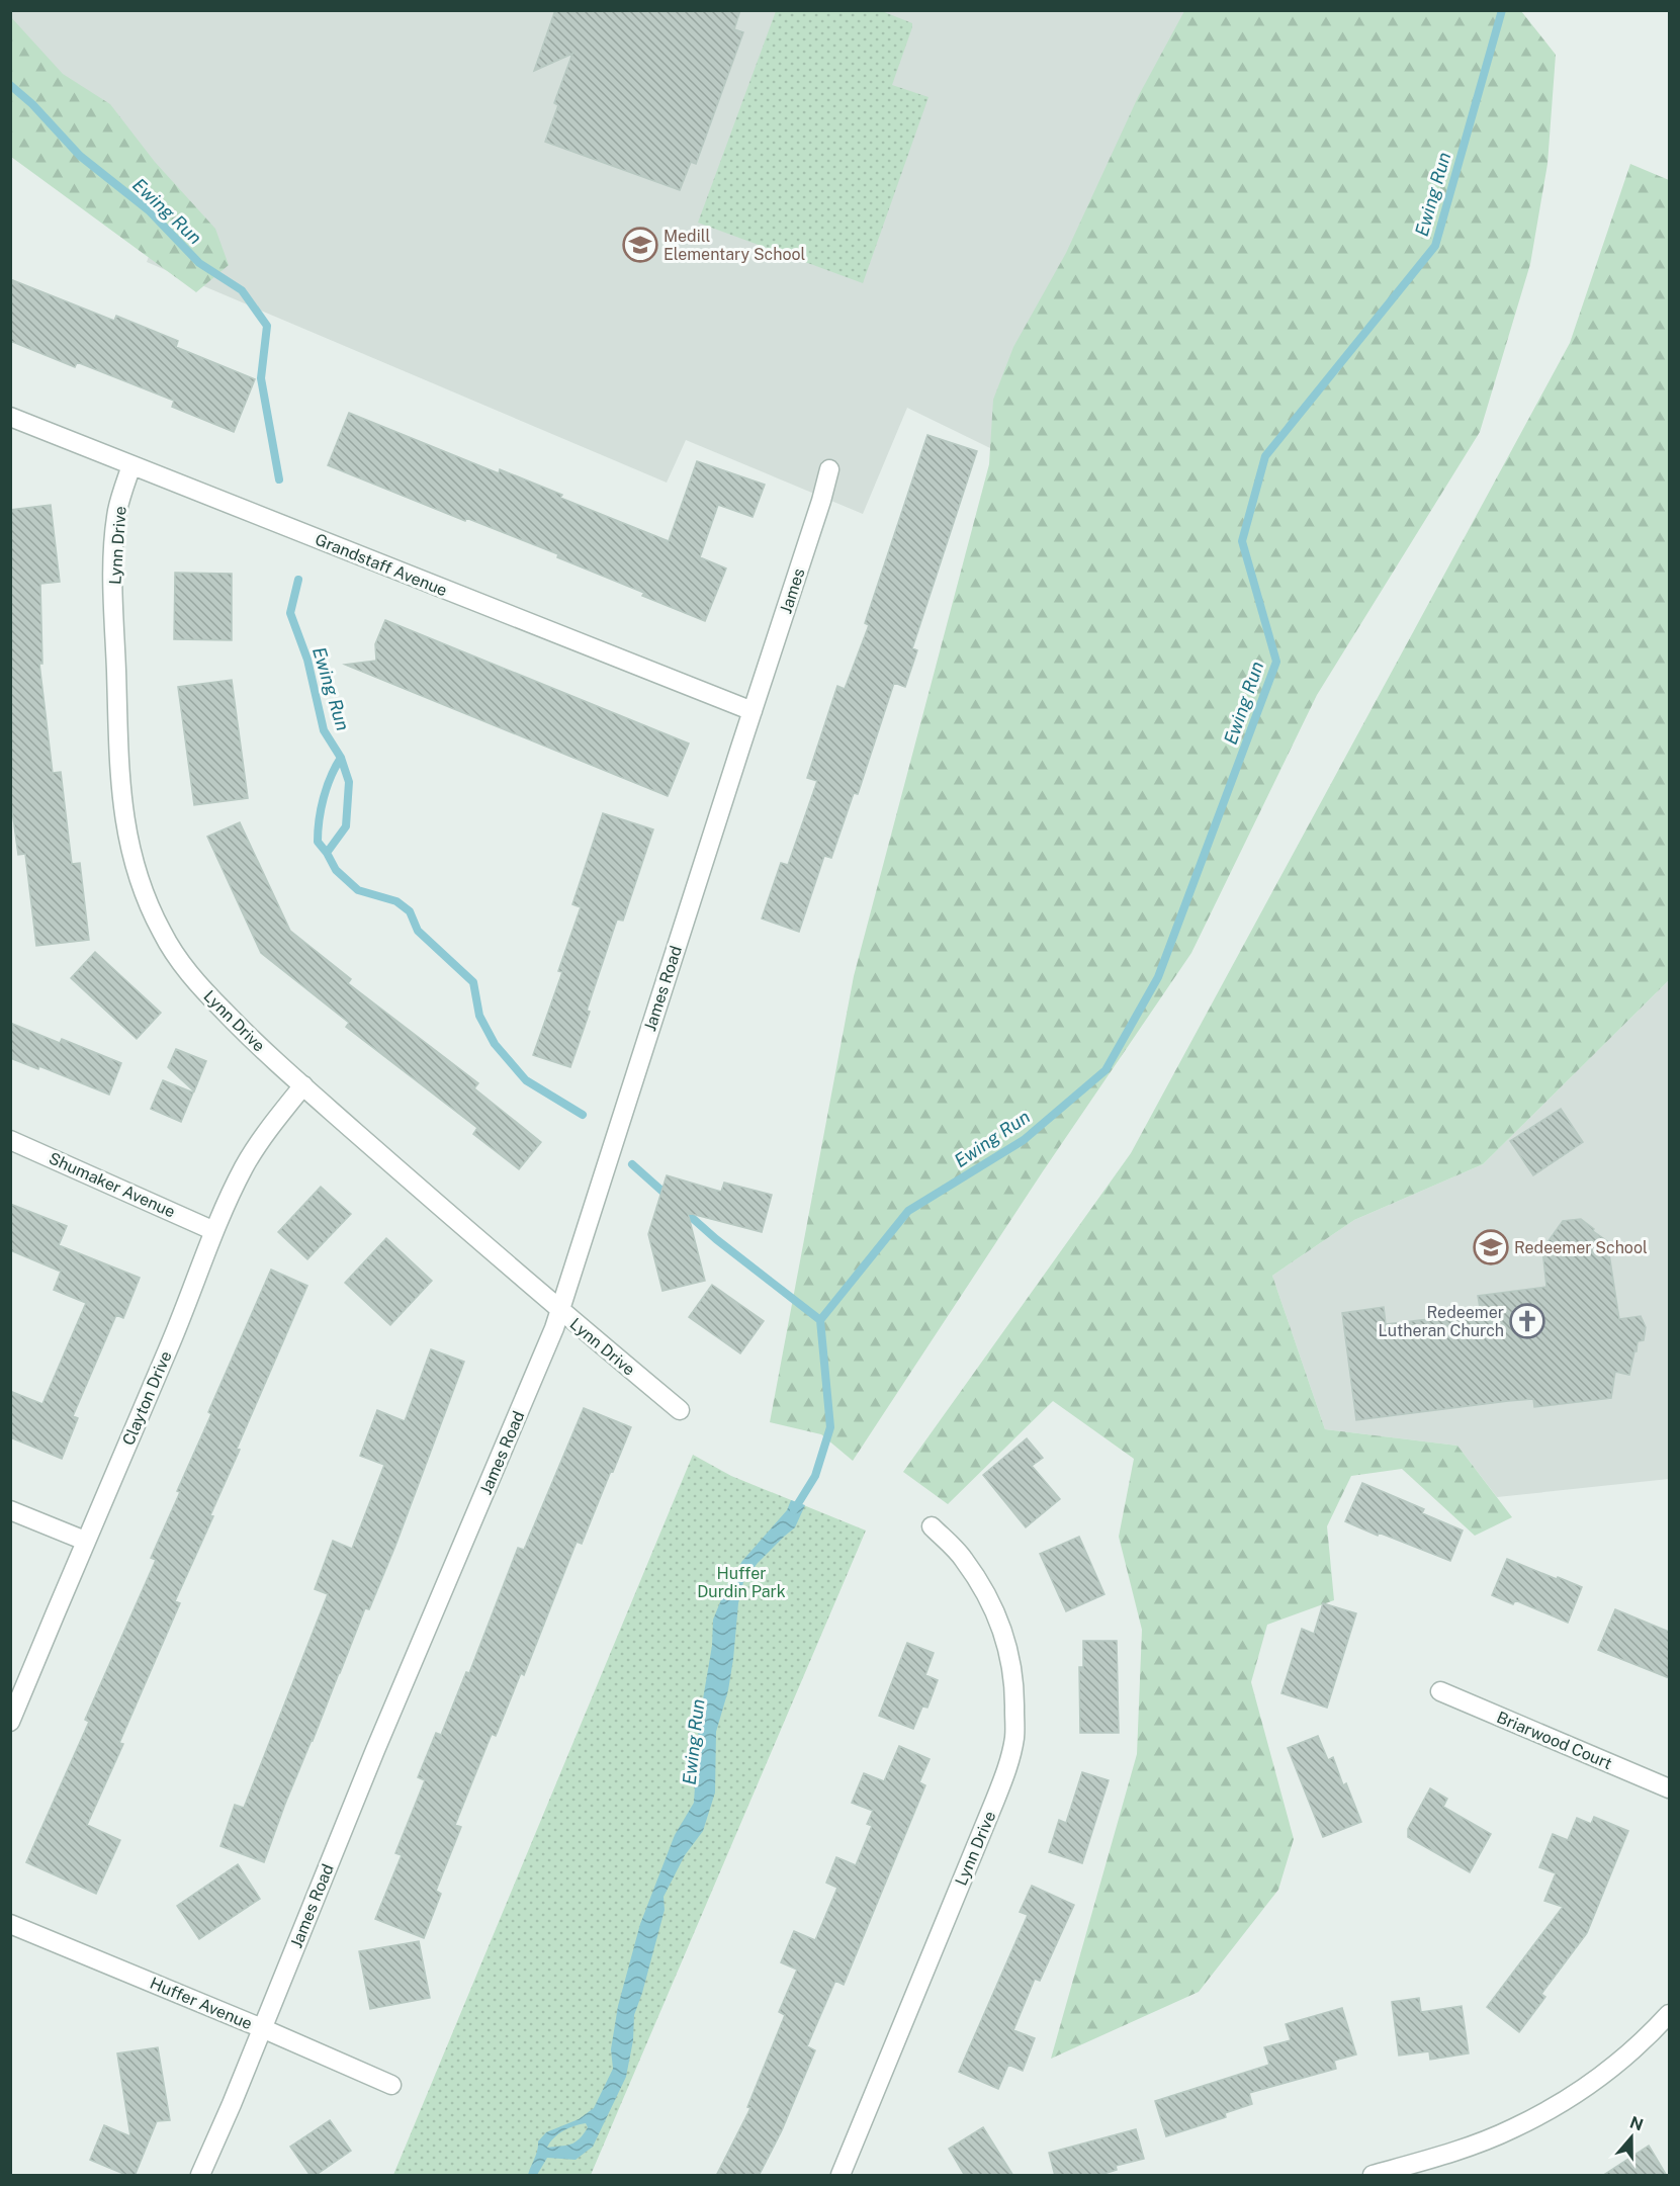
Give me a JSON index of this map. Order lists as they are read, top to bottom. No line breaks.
{"streets":{"street":["Lynn Drive","Grandstaff Avenue","James","James Road","Shumaker Avenue","Clayton Drive","Briarwood Court","Huffer Avenue"]},"crossings":[["Lynn Drive","Grandstaff Avenue"],["Lynn Drive","James Road"],["Lynn Drive","Clayton Drive"],["Grandstaff Avenue","James"],["Grandstaff Avenue","James Road"],["James","James Road"],["James Road","Huffer Avenue"],["Shumaker Avenue","Clayton Drive"]],"water":["Ewing Run"],"parks":["Huffer Durdin Park"],"places":{"school or university":["Medill Elementary School","Redeemer School"],"church":["Redeemer Lutheran Church"]},"north":"top"}
